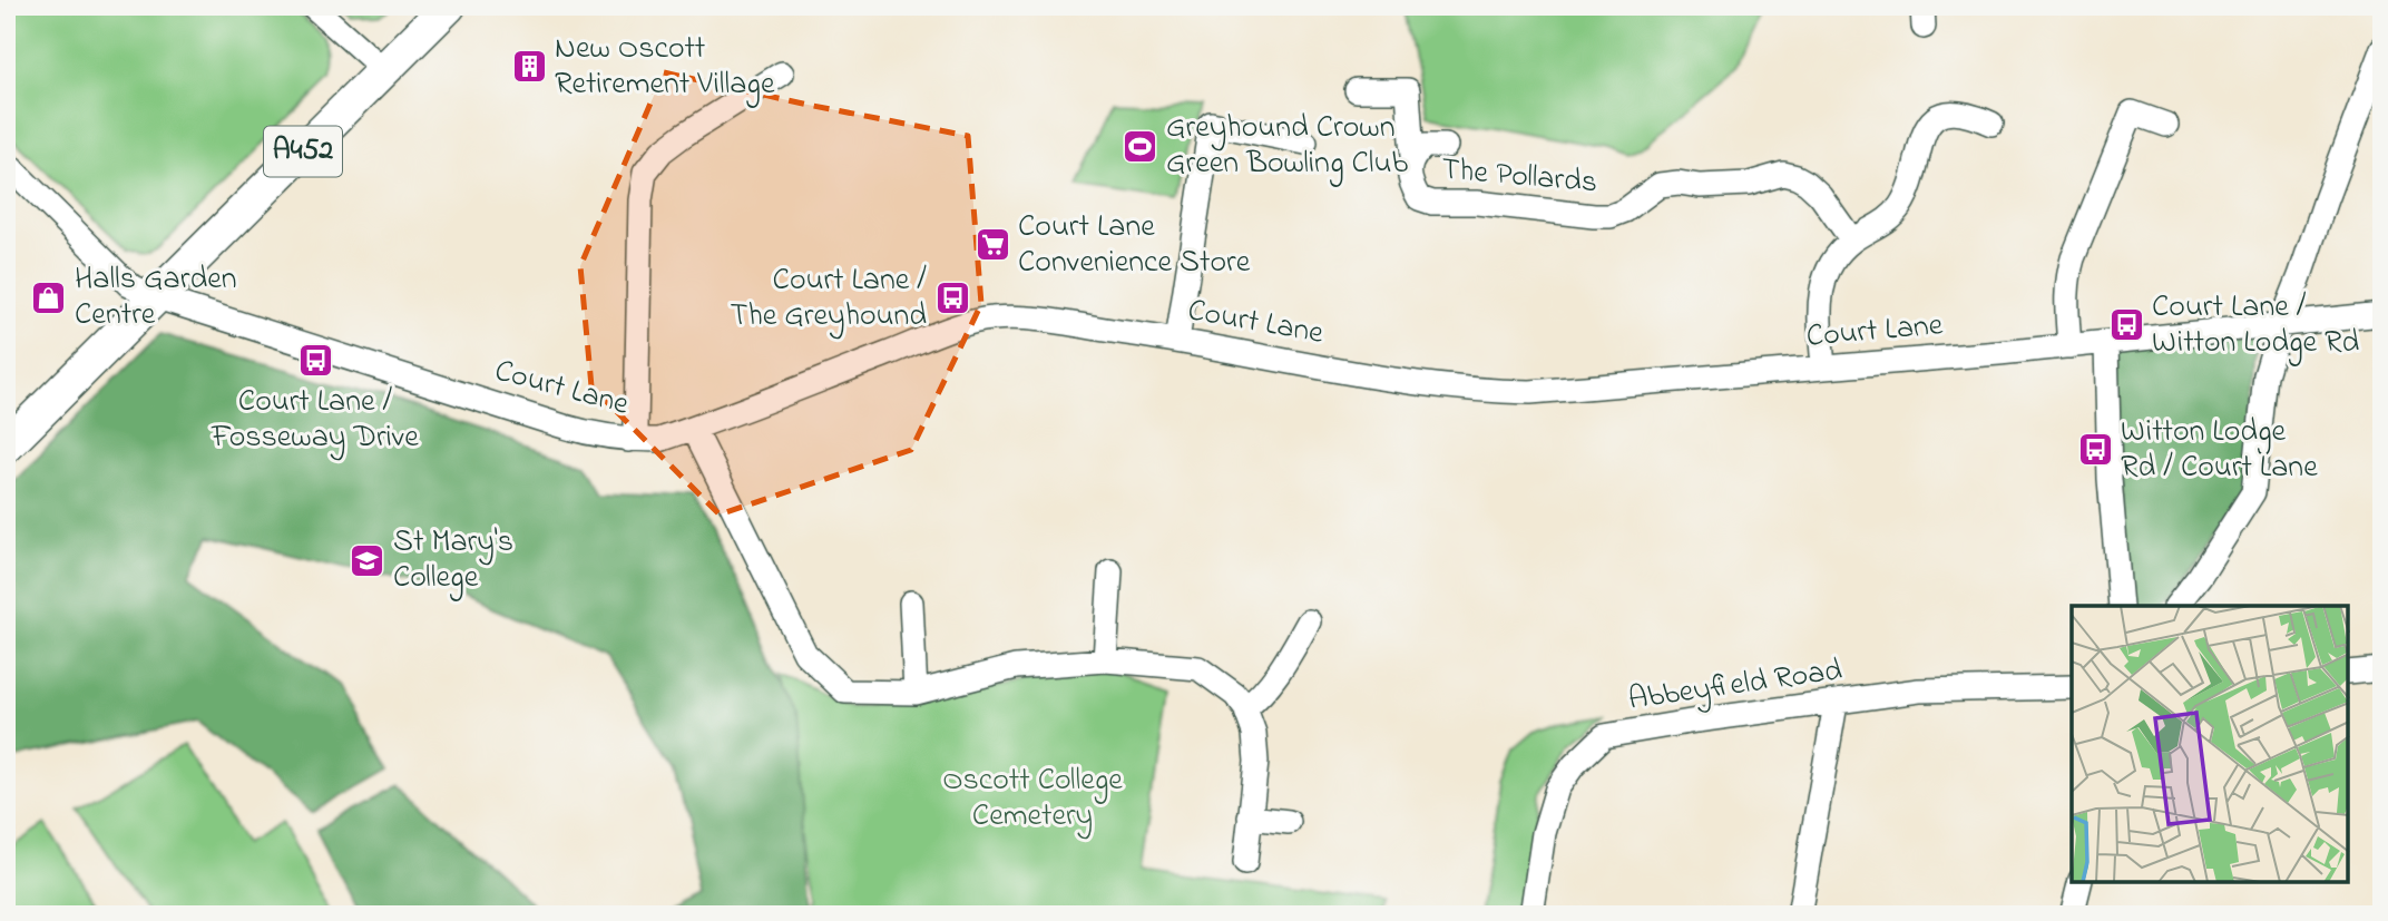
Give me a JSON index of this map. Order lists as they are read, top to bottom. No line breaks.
{"streets":{"highway":["A452"],"street":["The Pollards","Court Lane","Abbeyfield Road"]},"crossings":[["A452","Court Lane"]],"parks":["Oscott College Cemetery"],"places":{"building":["New Oscott Retirement Village"],"sports":["Greyhound Crown Green Bowling Club"],"supermarket":["Court Lane Convenience Store"],"shop":["Halls Garden Centre"],"bus stop":["Court Lane / The Greyhound","Court Lane / Witton Lodge Rd","Court Lane / Fosseway Drive","Witton Lodge Rd / Court Lane"],"school or university":["St Mary's College"]}}
